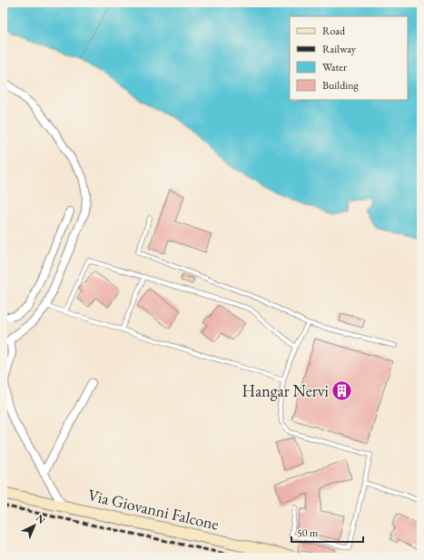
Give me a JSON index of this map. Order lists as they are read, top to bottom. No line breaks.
{"streets":{"main road":["Via Giovanni Falcone"]},"places":{"building":["Hangar Nervi"]},"legend":["Road","Railway","Water","Building"],"scale_bar":"50 m","north":"top right"}
